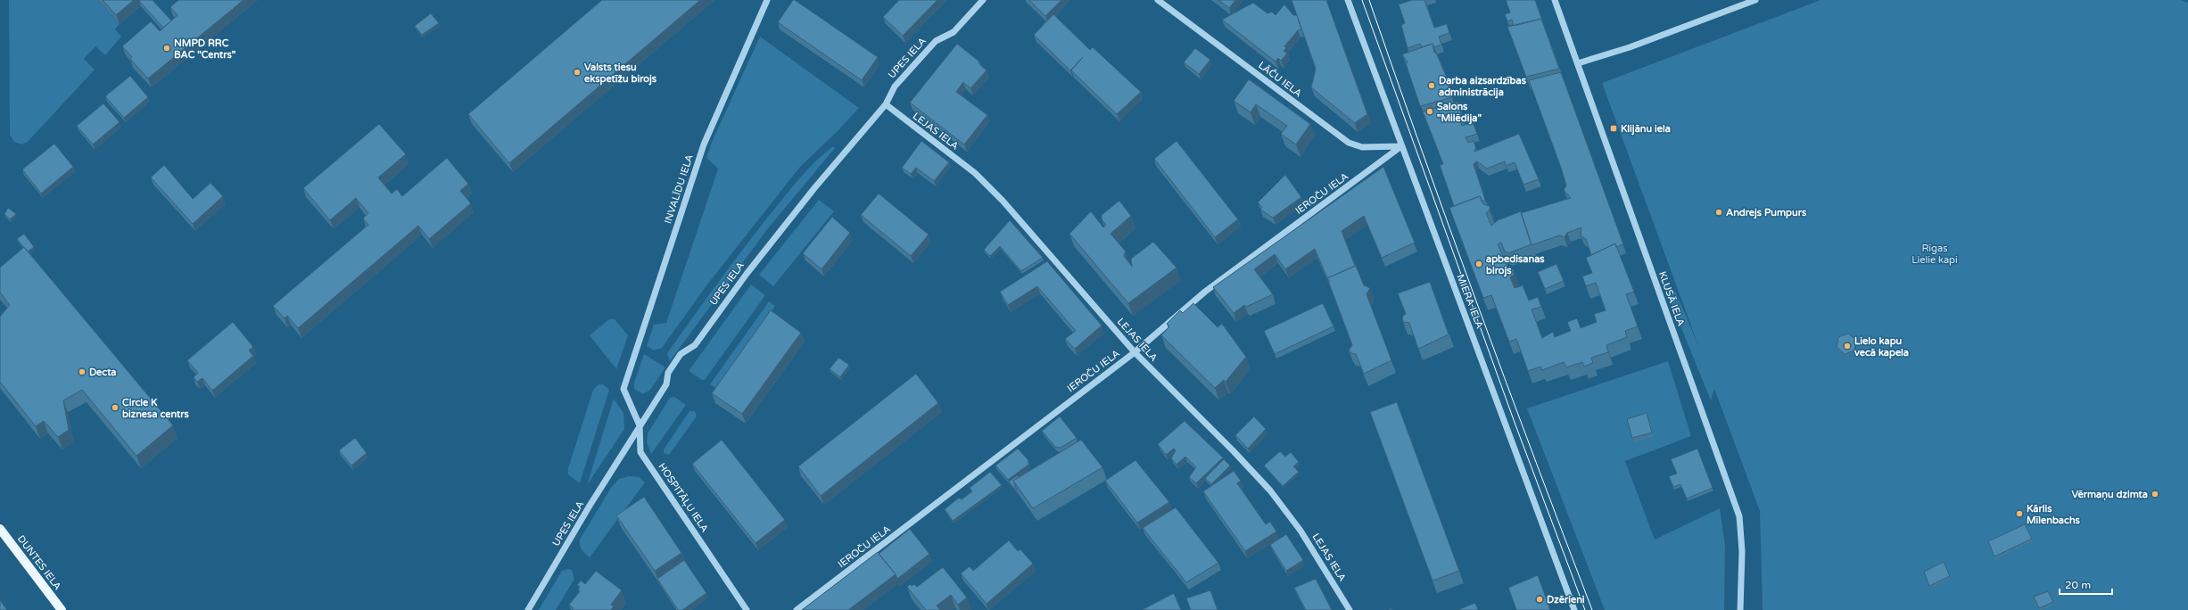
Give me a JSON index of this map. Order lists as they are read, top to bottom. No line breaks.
{"streets":{"main road":["DUNTES IELA"],"street":["UPES IELA","LĀČU IELA","LEJAS IELA","INVALĪDU IELA","IEROČU IELA","KLUSĀ IELA","MIERA IELA","HOSPITĀĻU IELA"]},"crossings":[["UPES IELA","LEJAS IELA"],["UPES IELA","HOSPITĀĻU IELA"],["LĀČU IELA","IEROČU IELA"],["LĀČU IELA","MIERA IELA"],["LEJAS IELA","IEROČU IELA"],["INVALĪDU IELA","HOSPITĀĻU IELA"],["IEROČU IELA","MIERA IELA"]],"parks":["Rīgas Lielie kapi"],"places":{"other":["NMPD RRC BAC \"Centrs\"","Valsts tiesu ekspetīžu birojs","Darba aizsardzības administrācija","Salons \"Milēdija\"","Andrejs Pumpurs","apbedisanas birojs","Lielo kapu vecā kapela","Decta","Circle K biznesa centrs","Vērmaņu dzimta","Kārlis Mīlenbachs","Dzērieni"],"transit":["Klijānu iela"]},"scale_bar":"20 m"}
